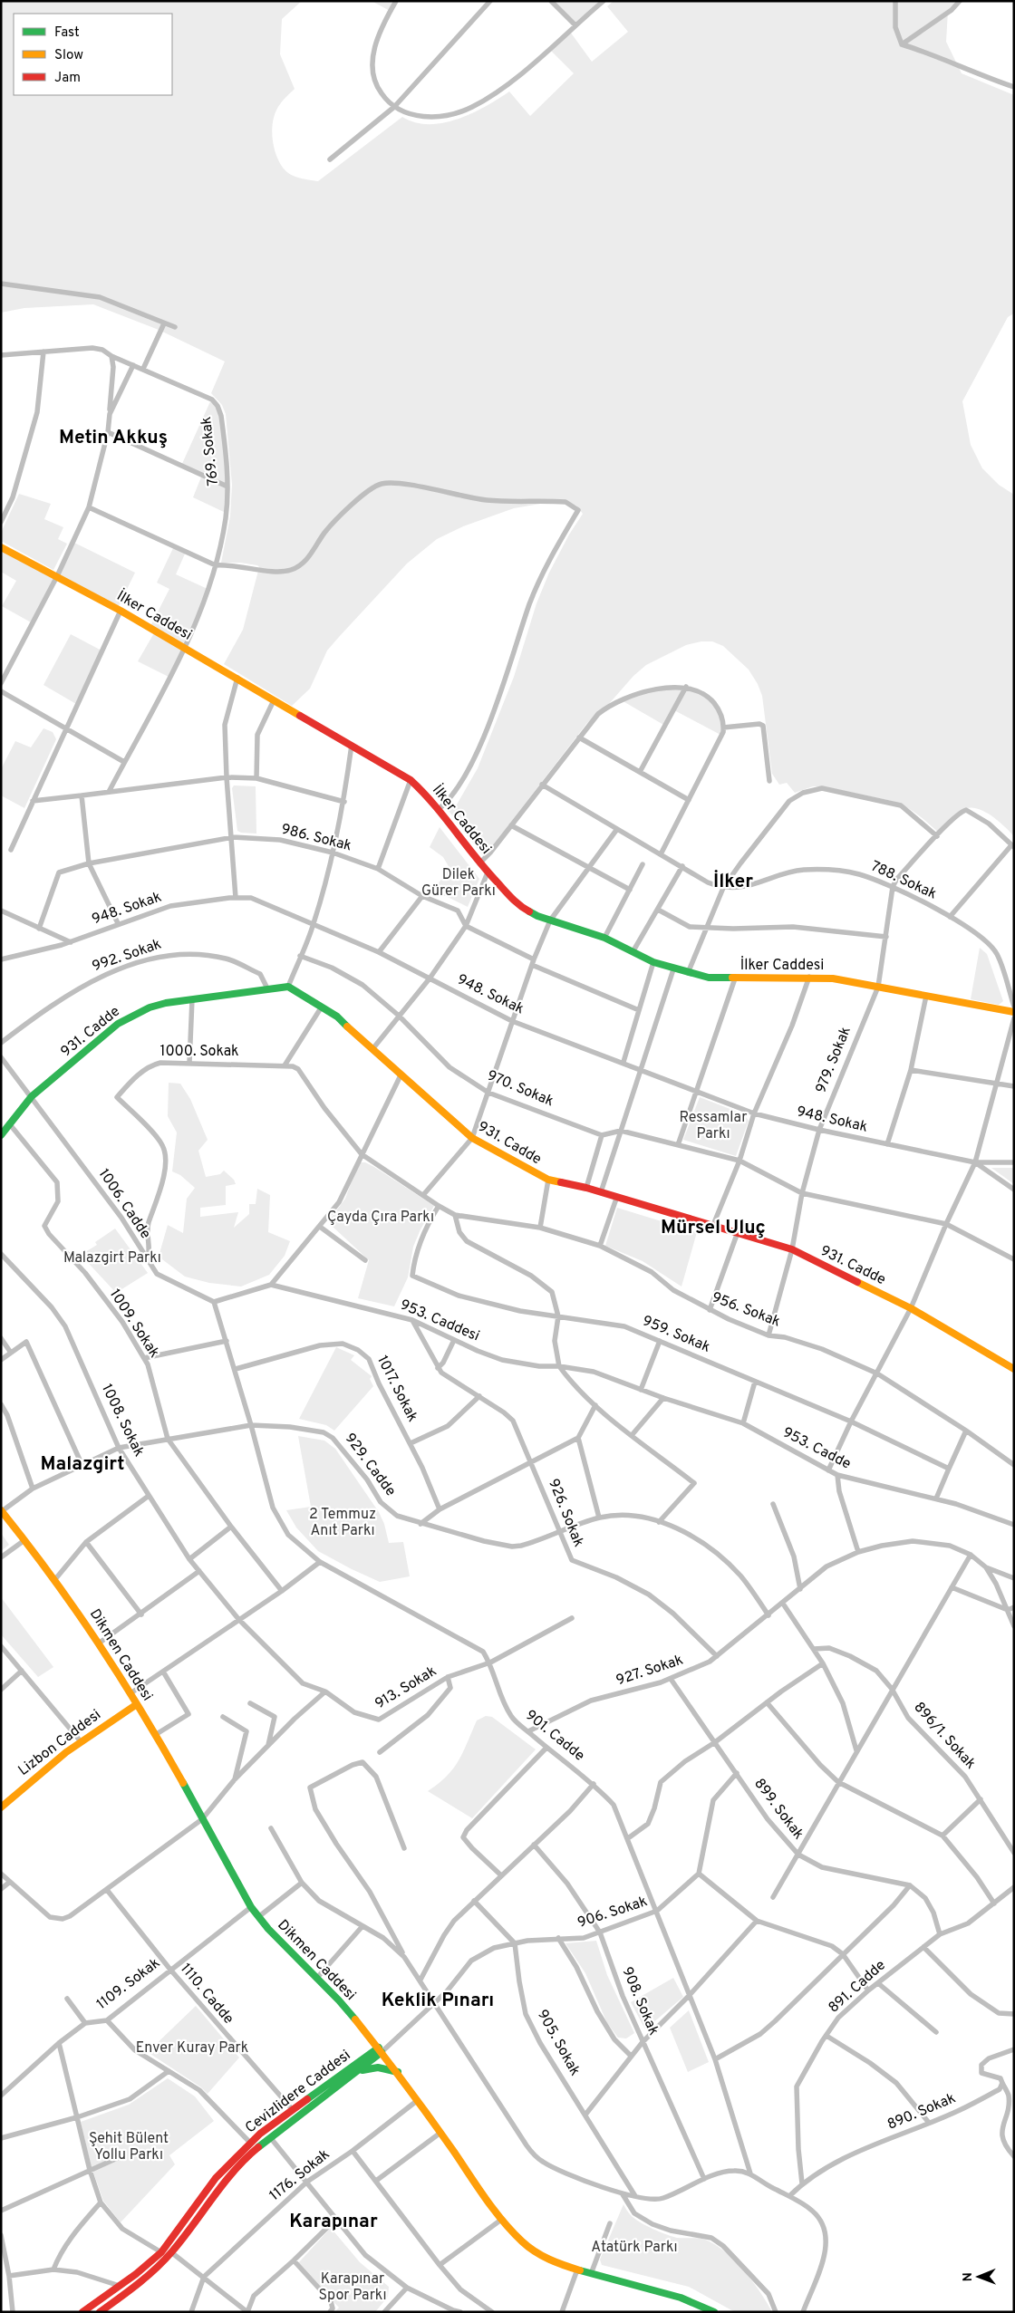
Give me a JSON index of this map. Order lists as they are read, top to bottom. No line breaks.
{"streets":{"main road":["İlker Caddesi","931. Cadde","Dikmen Caddesi","Lizbon Caddesi","Cevizlidere Caddesi"],"street":["769. Sokak","986. Sokak","788. Sokak","948. Sokak","992. Sokak","1000. Sokak","979. Sokak","970. Sokak","1006. Cadde","956. Sokak","953. Caddesi","1009. Sokak","959. Sokak","1017. Sokak","1008. Sokak","953. Cadde","929. Cadde","926. Sokak","927. Sokak","913. Sokak","901. Cadde","896/1. Sokak","899. Sokak","906. Sokak","1109. Sokak","891. Cadde","1110. Cadde","908. Sokak","905. Sokak","890. Sokak","1176. Sokak"]},"crossings":[["769. Sokak","İlker Caddesi"],["İlker Caddesi","979. Sokak"],["788. Sokak","979. Sokak"],["948. Sokak","979. Sokak"],["992. Sokak","931. Cadde"],["931. Cadde","979. Sokak"],["931. Cadde","1006. Cadde"],["931. Cadde","1009. Sokak"],["1000. Sokak","1006. Cadde"],["1000. Sokak","956. Sokak"],["1000. Sokak","959. Sokak"],["979. Sokak","956. Sokak"],["953. Caddesi","953. Cadde"],["1009. Sokak","929. Cadde"],["1008. Sokak","929. Cadde"],["1008. Sokak","913. Sokak"],["929. Cadde","926. Sokak"],["929. Cadde","Dikmen Caddesi"],["929. Cadde","927. Sokak"],["929. Cadde","901. Cadde"],["926. Sokak","927. Sokak"],["Dikmen Caddesi","Lizbon Caddesi"],["Dikmen Caddesi","906. Sokak"],["Dikmen Caddesi","1109. Sokak"],["Dikmen Caddesi","Cevizlidere Caddesi"],["Dikmen Caddesi","1176. Sokak"],["927. Sokak","901. Cadde"],["927. Sokak","899. Sokak"],["913. Sokak","901. Cadde"],["901. Cadde","906. Sokak"],["906. Sokak","908. Sokak"],["906. Sokak","905. Sokak"],["906. Sokak","Cevizlidere Caddesi"],["1109. Sokak","1110. Cadde"],["891. Cadde","890. Sokak"],["1110. Cadde","Cevizlidere Caddesi"]],"districts":["Metin Akkuş","İlker","Mürsel Uluç","Malazgirt","Keklik Pınarı","Karapınar"],"parks":["Dilek Gürer Parkı","Ressamlar Parkı","Çayda Çıra Parkı","Malazgirt Parkı","2 Temmuz Anıt Parkı","Enver Kuray Park","Şehit Bülent Yollu Parkı","Atatürk Parkı","Karapınar Spor Parkı"],"legend":["Fast","Slow","Jam"],"north":"left"}
